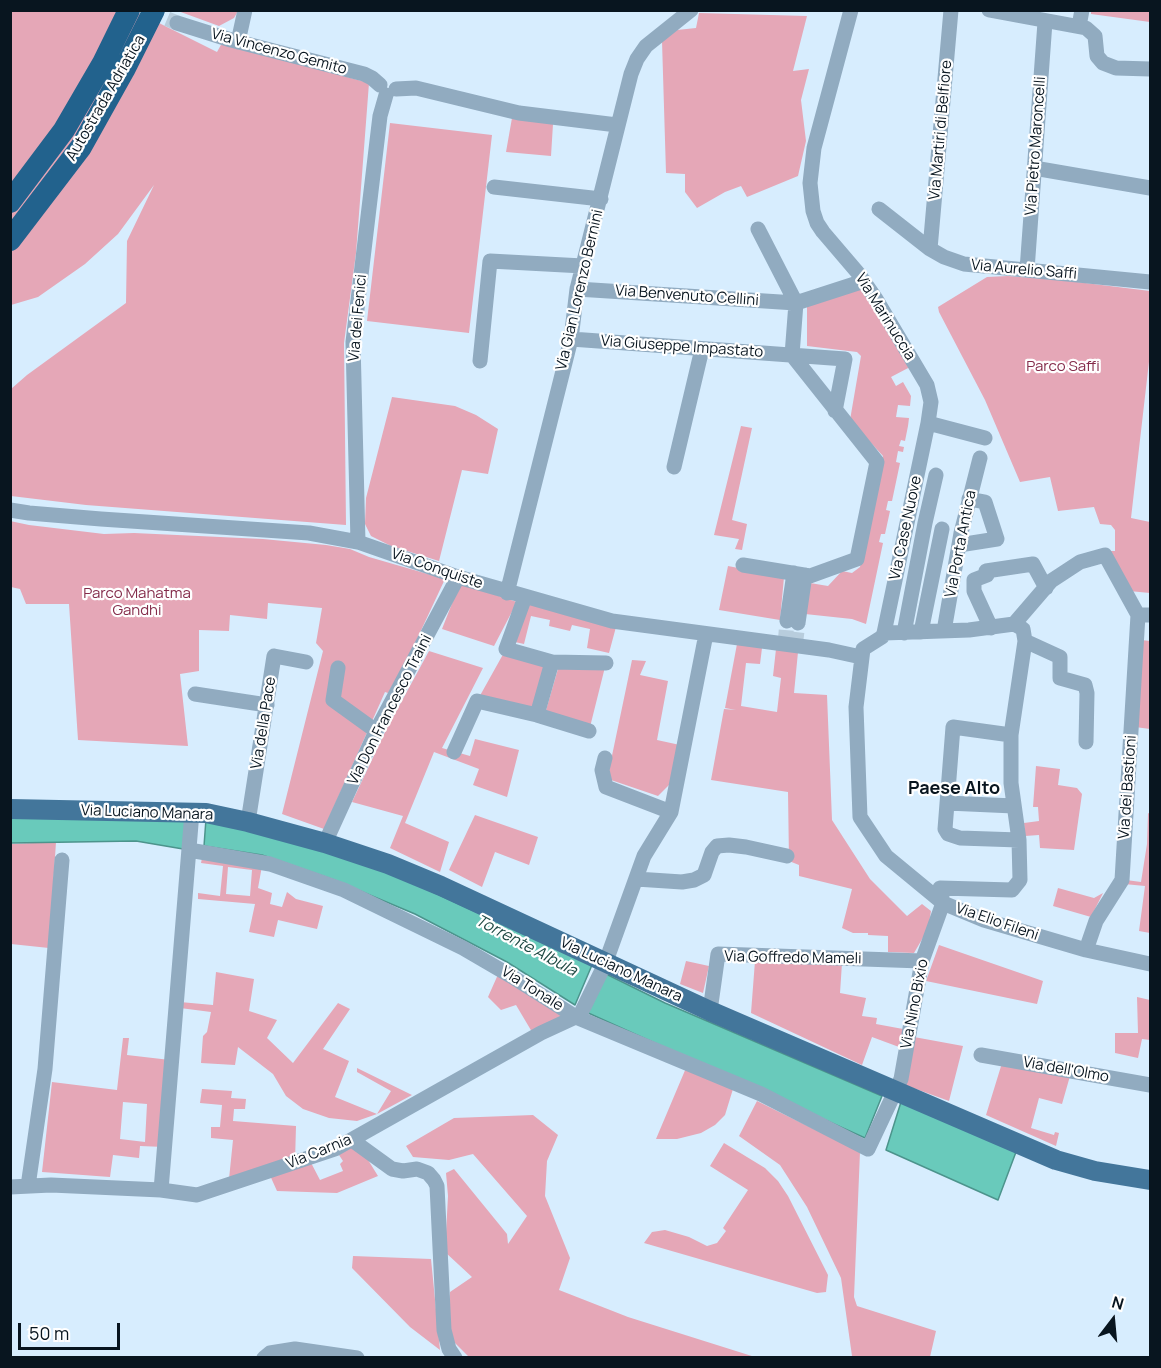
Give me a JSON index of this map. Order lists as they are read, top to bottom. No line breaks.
{"streets":{"highway":["Autostrada Adriatica"],"main road":["Via Luciano Manara"],"street":["Via Vincenzo Gemito","Via Martiri di Belfiore","Via Pietro Maroncelli","Via Aurelio Saffi","Via Gian Lorenzo Bernini","Via Benvenuto Cellini","Via Marinuccia","Via dei Fenici","Via Giuseppe Impastato","Via Case Nuove","Via Porta Antica","Via Conquiste","Via Don Francesco Traini","Via della Pace","Via dei Bastioni","Via Elio Fileni","Via Goffredo Mameli","Via Tonale","Via Nino Bixio","Via dell'Olmo","Via Carnia"]},"crossings":[["Via Vincenzo Gemito","Via Gian Lorenzo Bernini"],["Via Vincenzo Gemito","Via dei Fenici"],["Via Martiri di Belfiore","Via Aurelio Saffi"],["Via Pietro Maroncelli","Via Aurelio Saffi"],["Via Gian Lorenzo Bernini","Via Benvenuto Cellini"],["Via Gian Lorenzo Bernini","Via Giuseppe Impastato"],["Via Gian Lorenzo Bernini","Via Conquiste"],["Via Benvenuto Cellini","Via Marinuccia"],["Via Marinuccia","Via Case Nuove"],["Via dei Fenici","Via Conquiste"],["Via Conquiste","Via Don Francesco Traini"],["Via Conquiste","Via Elio Fileni"],["Via Don Francesco Traini","Via Luciano Manara"],["Via della Pace","Via Luciano Manara"],["Via dei Bastioni","Via Elio Fileni"],["Via Luciano Manara","Via Goffredo Mameli"],["Via Luciano Manara","Via Nino Bixio"],["Via Elio Fileni","Via Nino Bixio"],["Via Goffredo Mameli","Via Nino Bixio"],["Via Tonale","Via Nino Bixio"],["Via Tonale","Via Carnia"]],"districts":["Paese Alto"],"water":["Torrente Albula"],"parks":["Parco Saffi","Parco Mahatma Gandhi"],"scale_bar":"50 m","north":"top"}
